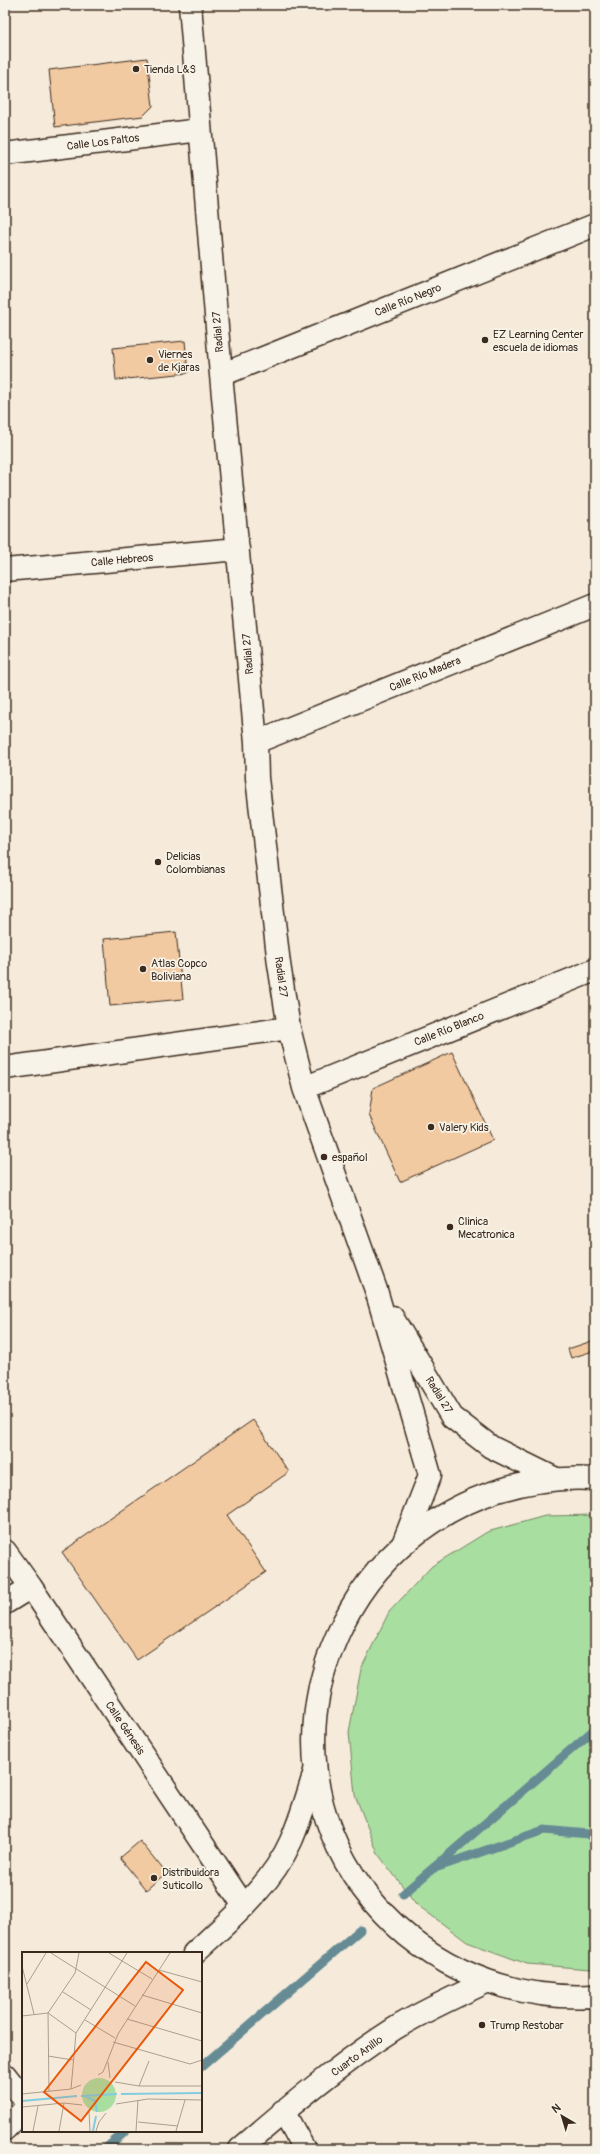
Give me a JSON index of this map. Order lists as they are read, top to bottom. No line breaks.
{"streets":{"main road":["Calle Los Paltos","Calle Río Negro","Radial 27","Calle Hebreos","Calle Río Madera","Calle Río Blanco","Calle Génesis","Cuarto Anillo"]},"crossings":[["Calle Los Paltos","Radial 27"],["Calle Río Negro","Radial 27"],["Radial 27","Calle Hebreos"],["Radial 27","Calle Río Madera"],["Radial 27","Calle Río Blanco"]],"places":["Tienda L&S","EZ Learning Center escuela de idiomas","Viernes de Kjaras","Delicias Colombianas","Atlas Copco Boliviana","Valery Kids","español","Clinica Mecatronica","Distribuidora Suticollo","Trump Restobar"],"north":"top left"}
